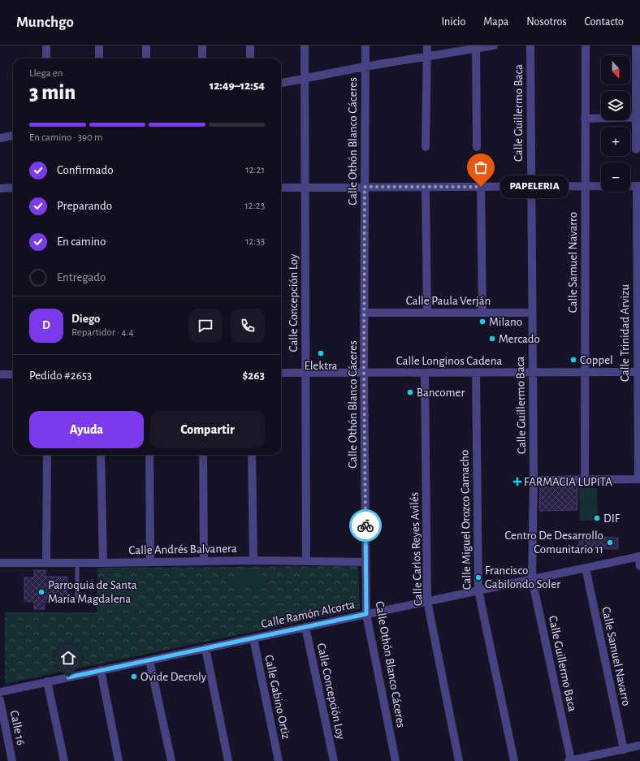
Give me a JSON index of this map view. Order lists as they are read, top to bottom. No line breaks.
{"streets":{"street":["Calle Guillermo Baca","Calle Othón Blanco Cáceres","Calle Samuel Navarro","Calle Paula Verján","Calle Concepción Loy","Calle Trinidad Arvizu","Calle Longinos Cadena","Calle Miguel Orozco Camacho","Calle Andrés Balvanera","Calle Carlos Reyes Avilés","Calle Ramón Alcorta","Calle Gabino Ortiz","Calle 16"]},"crossings":[["Calle Guillermo Baca","Calle Paula Verján"],["Calle Guillermo Baca","Calle Longinos Cadena"],["Calle Guillermo Baca","Calle Ramón Alcorta"],["Calle Othón Blanco Cáceres","Calle Paula Verján"],["Calle Othón Blanco Cáceres","Calle Longinos Cadena"],["Calle Othón Blanco Cáceres","Calle Andrés Balvanera"],["Calle Othón Blanco Cáceres","Calle Ramón Alcorta"],["Calle Samuel Navarro","Calle Longinos Cadena"],["Calle Samuel Navarro","Calle Ramón Alcorta"],["Calle Concepción Loy","Calle Longinos Cadena"],["Calle Concepción Loy","Calle Andrés Balvanera"],["Calle Concepción Loy","Calle Ramón Alcorta"],["Calle Trinidad Arvizu","Calle Longinos Cadena"],["Calle Longinos Cadena","Calle Miguel Orozco Camacho"],["Calle Longinos Cadena","Calle Carlos Reyes Avilés"],["Calle Miguel Orozco Camacho","Calle Ramón Alcorta"],["Calle Carlos Reyes Avilés","Calle Ramón Alcorta"],["Calle Ramón Alcorta","Calle Gabino Ortiz"]],"places":{"other":["PAPELERIA","Milano","Mercado","Elektra","Coppel","Bancomer","DIF","Centro De Desarrollo Comunitario 11","Francisco Gabilondo Soler","Parroquia de Santa María Magdalena","Ovide Decroly"],"health":["FARMACIA LUPITA"]},"north":"bottom","page":{"header":"Munchgo","nav":["Inicio","Mapa","Nosotros","Contacto"],"map_buttons":["+","−"],"heading":["3 min","Llega en","12:49–12:54"],"panel":["Diego","Repartidor · 4.4","Pedido #2653","$263"],"bar":"En camino · 390 m","list":[["Confirmado","12:21"],["Preparando","12:23"],["En camino","12:33"],"Entregado"],"bubble":"PAPELERIA","round":"D","buttons":["Ayuda","Compartir"]}}
